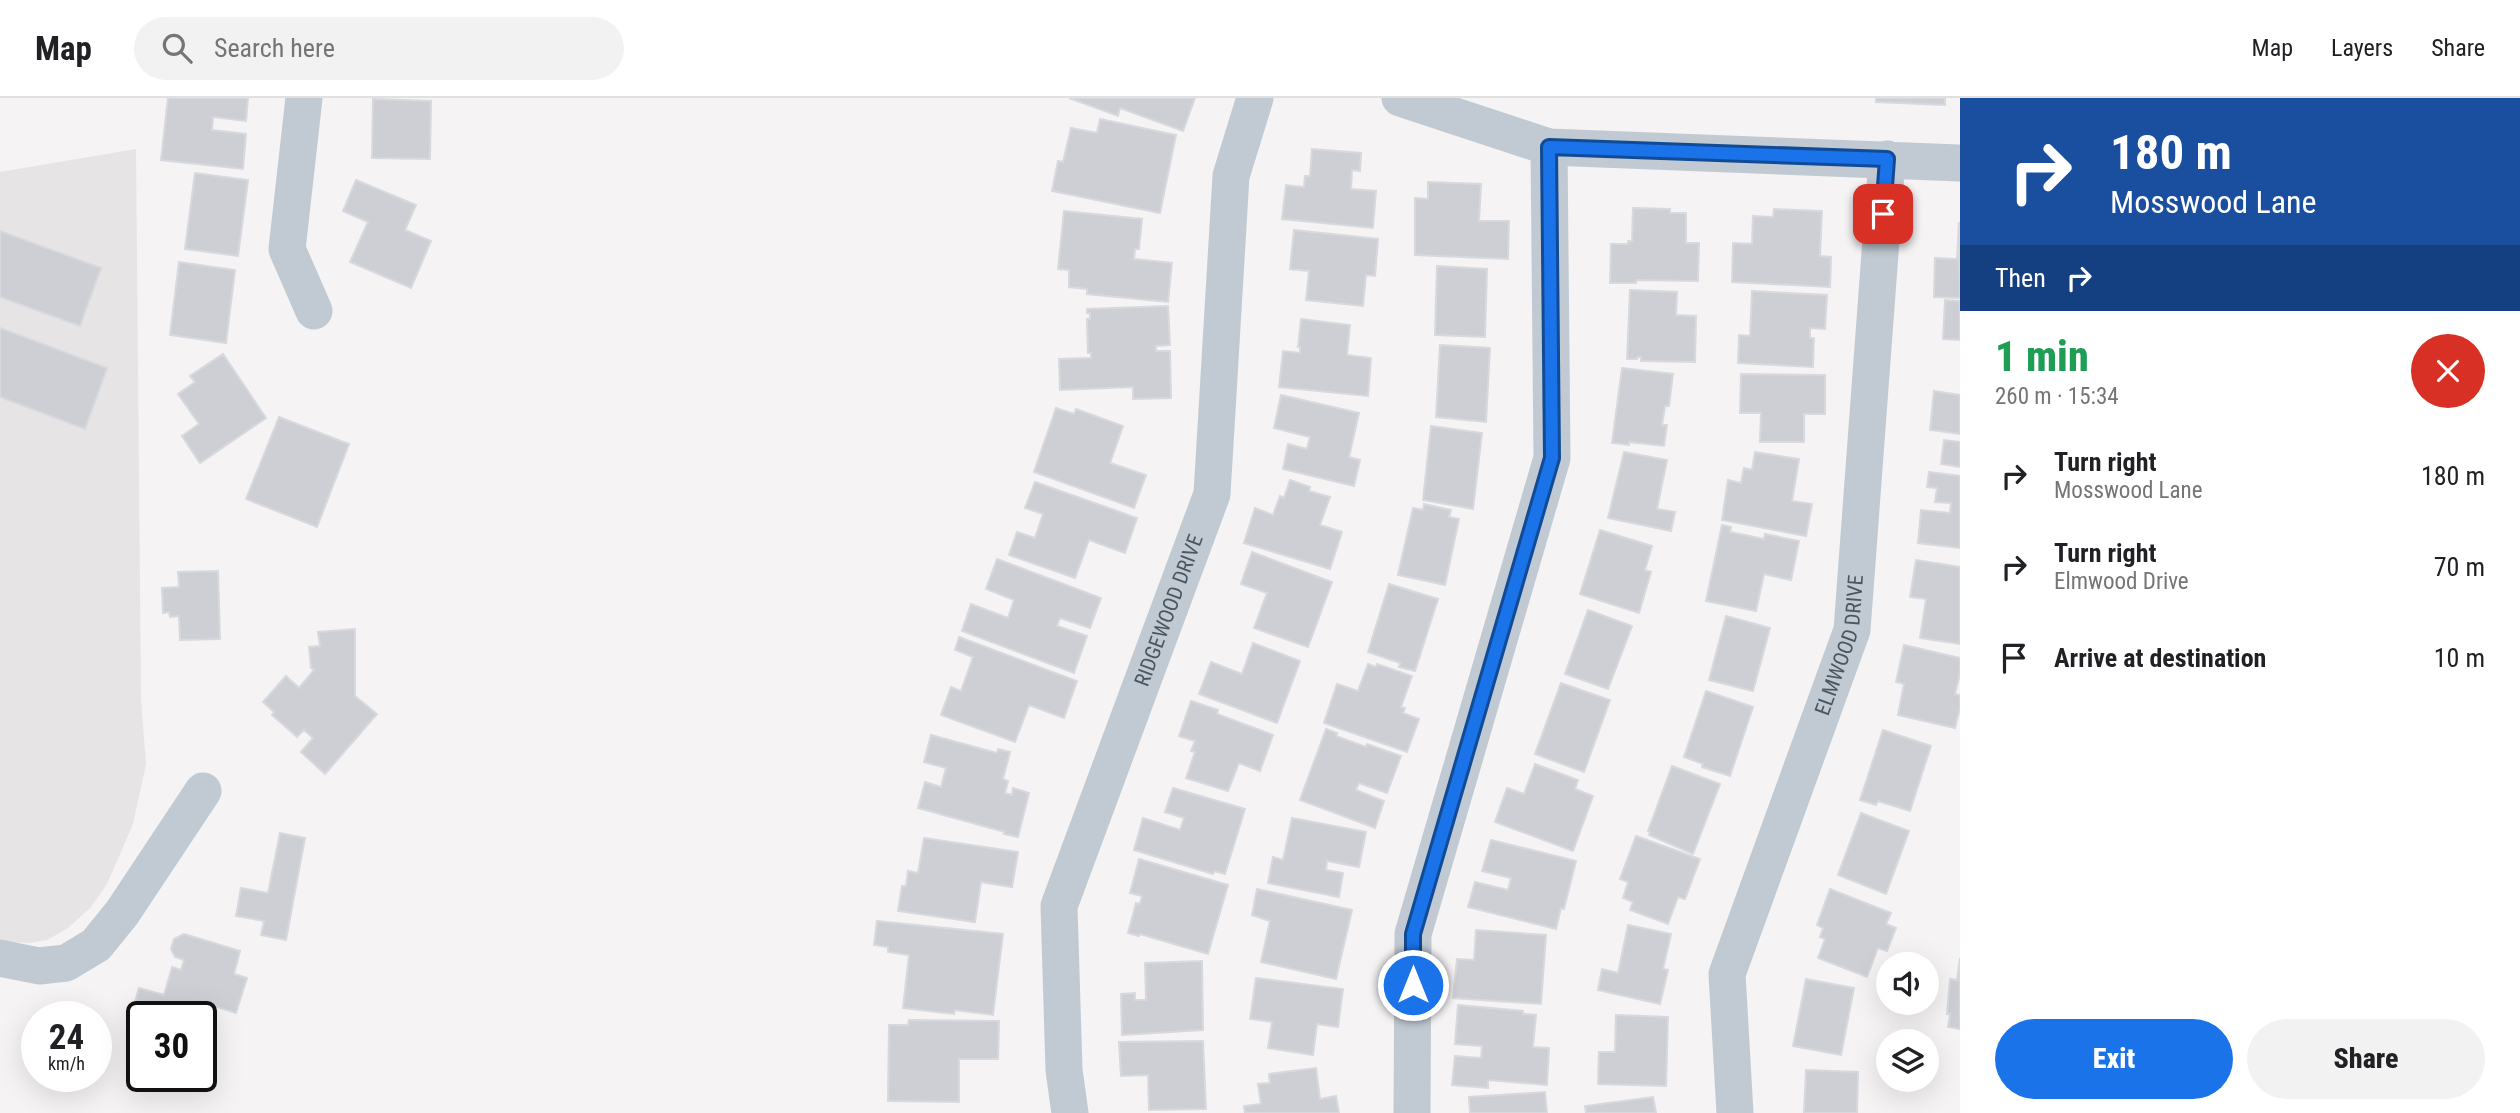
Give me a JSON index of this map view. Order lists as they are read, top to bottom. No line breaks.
{"streets":{"street":["RIDGEWOOD DRIVE","ELMWOOD DRIVE"]},"page":{"header":"Map","search":"Search here","nav":["Map","Layers","Share"],"turn":["180 m","Mosswood Lane"],"then":"Then","heading":["1 min","260 m · 15:34"],"list":[{"name":"Turn right","note":"Mosswood Lane","value":"180 m"},{"name":"Turn right","note":"Elmwood Drive","value":"70 m"},{"name":"Arrive at destination","value":"10 m"}],"speed":"24 km/h","limit":"30","buttons":["Exit","Share"]}}
